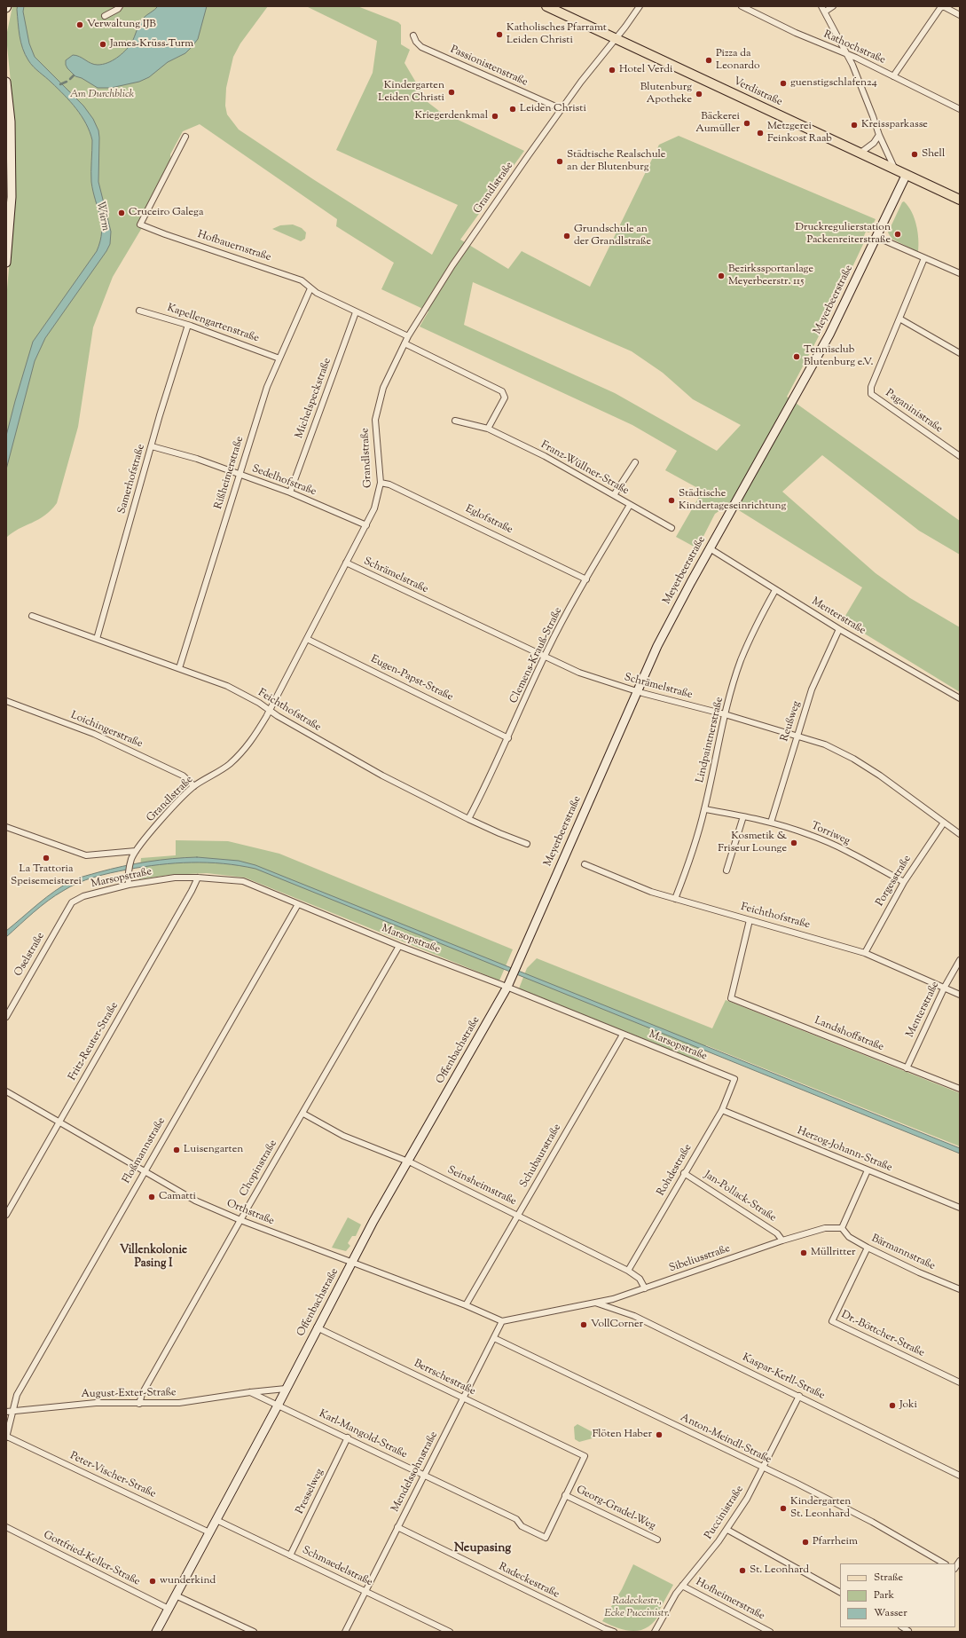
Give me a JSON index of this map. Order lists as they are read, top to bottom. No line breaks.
{"streets":{"main road":["Verdistraße"],"street":["Rathochstraße","Passionistenstraße","Grandlstraße","Hofbauernstraße","Meyerbeerstraße","Kapellengartenstraße","Michelspeckstraße","Paganinistraße","Franz-Wüllner-Straße","Rißheimerstraße","Samerhofstraße","Sedelhofstraße","Eglofstraße","Schrämelstraße","Menterstraße","Clemens-Krauß-Straße","Eugen-Papst-Straße","Feichthofstraße","Reußweg","Loichingerstraße","Lindpaintnerstraße","Torriweg","Marsopstraße","Porgesstraße","Oselstraße","Landshoffstraße","Fritz-Reuter-Straße","Offenbachstraße","Herzog-Johann-Straße","Floßmannstraße","Schubaurstraße","Chopinstraße","Rohdestraße","Seinsheimstraße","Jan-Pollack-Straße","Orthstraße","Bärmannstraße","Sibeliusstraße","Dr.-Böttcher-Straße","Kaspar-Kerll-Straße","Berrschestraße","August-Exter-Straße","Karl-Mangold-Straße","Anton-Meindl-Straße","Mendelssohnstraße","Peter-Vischer-Straße","Presselweg","Georg-Gradel-Weg","Puccinistraße","Gottfried-Keller-Straße","Schmaedelstraße","Radeckestraße","Hofheimerstraße"]},"crossings":[["Passionistenstraße","Grandlstraße"],["Verdistraße","Grandlstraße"],["Verdistraße","Meyerbeerstraße"],["Grandlstraße","Hofbauernstraße"],["Grandlstraße","Sedelhofstraße"],["Grandlstraße","Eglofstraße"],["Grandlstraße","Schrämelstraße"],["Grandlstraße","Eugen-Papst-Straße"],["Grandlstraße","Feichthofstraße"],["Grandlstraße","Loichingerstraße"],["Grandlstraße","Marsopstraße"],["Hofbauernstraße","Michelspeckstraße"],["Hofbauernstraße","Rißheimerstraße"],["Meyerbeerstraße","Schrämelstraße"],["Meyerbeerstraße","Menterstraße"],["Meyerbeerstraße","Marsopstraße"],["Meyerbeerstraße","Offenbachstraße"],["Kapellengartenstraße","Rißheimerstraße"],["Kapellengartenstraße","Samerhofstraße"],["Michelspeckstraße","Sedelhofstraße"],["Franz-Wüllner-Straße","Clemens-Krauß-Straße"],["Rißheimerstraße","Sedelhofstraße"],["Rißheimerstraße","Feichthofstraße"],["Samerhofstraße","Sedelhofstraße"],["Samerhofstraße","Feichthofstraße"],["Eglofstraße","Clemens-Krauß-Straße"],["Schrämelstraße","Clemens-Krauß-Straße"],["Schrämelstraße","Reußweg"],["Schrämelstraße","Lindpaintnerstraße"],["Schrämelstraße","Porgesstraße"],["Menterstraße","Feichthofstraße"],["Menterstraße","Reußweg"],["Menterstraße","Lindpaintnerstraße"],["Menterstraße","Landshoffstraße"],["Clemens-Krauß-Straße","Eugen-Papst-Straße"],["Clemens-Krauß-Straße","Feichthofstraße"],["Feichthofstraße","Lindpaintnerstraße"],["Feichthofstraße","Porgesstraße"],["Feichthofstraße","Landshoffstraße"],["Reußweg","Torriweg"],["Lindpaintnerstraße","Torriweg"],["Torriweg","Porgesstraße"],["Marsopstraße","Oselstraße"],["Marsopstraße","Fritz-Reuter-Straße"],["Marsopstraße","Offenbachstraße"],["Marsopstraße","Floßmannstraße"],["Marsopstraße","Schubaurstraße"],["Marsopstraße","Chopinstraße"],["Marsopstraße","Rohdestraße"],["Fritz-Reuter-Straße","Orthstraße"],["Offenbachstraße","Seinsheimstraße"],["Offenbachstraße","Orthstraße"],["Offenbachstraße","Berrschestraße"],["Offenbachstraße","August-Exter-Straße"],["Offenbachstraße","Karl-Mangold-Straße"],["Offenbachstraße","Peter-Vischer-Straße"],["Offenbachstraße","Gottfried-Keller-Straße"],["Offenbachstraße","Schmaedelstraße"],["Herzog-Johann-Straße","Rohdestraße"],["Floßmannstraße","Orthstraße"],["Floßmannstraße","August-Exter-Straße"],["Floßmannstraße","Peter-Vischer-Straße"],["Schubaurstraße","Seinsheimstraße"],["Schubaurstraße","Orthstraße"],["Chopinstraße","Seinsheimstraße"],["Chopinstraße","Orthstraße"],["Chopinstraße","August-Exter-Straße"],["Rohdestraße","Seinsheimstraße"],["Rohdestraße","Jan-Pollack-Straße"],["Seinsheimstraße","Sibeliusstraße"],["Jan-Pollack-Straße","Sibeliusstraße"],["Orthstraße","Sibeliusstraße"],["Orthstraße","Mendelssohnstraße"],["Bärmannstraße","Sibeliusstraße"],["Bärmannstraße","Dr.-Böttcher-Straße"],["Sibeliusstraße","Kaspar-Kerll-Straße"],["Sibeliusstraße","Mendelssohnstraße"],["Kaspar-Kerll-Straße","Puccinistraße"],["Berrschestraße","Mendelssohnstraße"],["Berrschestraße","Georg-Gradel-Weg"],["Karl-Mangold-Straße","Mendelssohnstraße"],["Karl-Mangold-Straße","Presselweg"],["Karl-Mangold-Straße","Georg-Gradel-Weg"],["Anton-Meindl-Straße","Mendelssohnstraße"],["Anton-Meindl-Straße","Puccinistraße"],["Mendelssohnstraße","Schmaedelstraße"],["Mendelssohnstraße","Radeckestraße"],["Presselweg","Schmaedelstraße"],["Puccinistraße","Hofheimerstraße"]],"districts":["Villenkolonie Pasing I","Neupasing"],"water":["Würm"],"parks":["Am Durchblick","Radeckestr., Ecke Puccinistr."],"places":["Verwaltung IJB","Katholisches Pfarramt Leiden Christi","James-Krüss-Turm","Pizza da Leonardo","Hotel Verdi","guenstigschlafen24","Kindergarten Leiden Christi","Blutenburg Apotheke","Leiden Christi","Kriegerdenkmal","Bäckerei Aumüller","Kreissparkasse","Metzgerei Feinkost Raab","Shell","Städtische Realschule an der Blutenburg","Cruceiro Galega","Druckregulierstation Packenreiterstraße","Grundschule an der Grandlstraße","Bezirkssportanlage Meyerbeerstr. 115","Tennisclub Blutenburg e.V.","Städtische Kindertageseinrichtung","Kosmetik & Friseur Lounge","La Trattoria Speisemeisterei","Luisengarten","Camatti","Müllritter","VollCorner","Joki","Flöten Haber","Kindergarten St. Leonhard","Pfarrheim","St. Leonhard","wunderkind"],"legend":["Straße","Park","Wasser"]}
